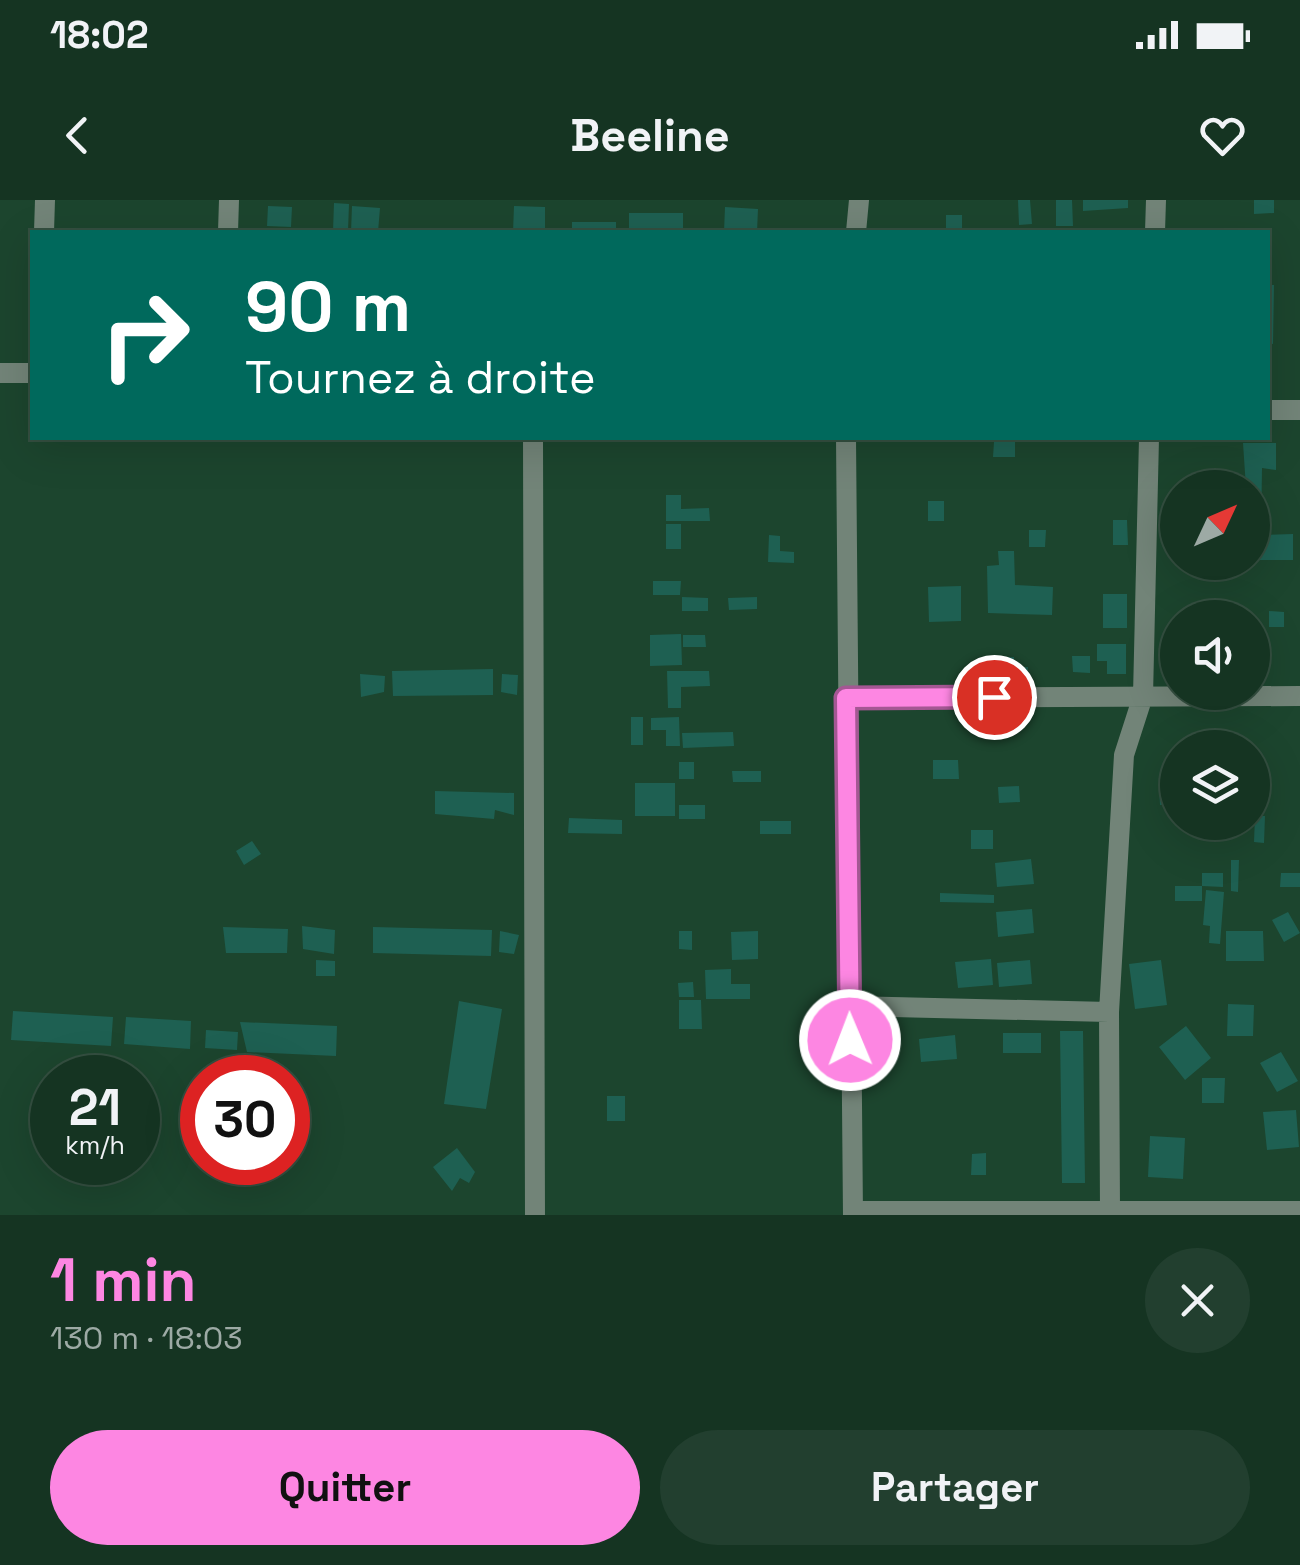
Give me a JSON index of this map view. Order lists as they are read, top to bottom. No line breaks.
{"north":"top right","page":{"status":"18:02","header":"Beeline","turn":["90 m","Tournez à droite"],"speed":"21 km/h","limit":"30","heading":["1 min","130 m · 18:03"],"buttons":["Quitter","Partager"]}}
